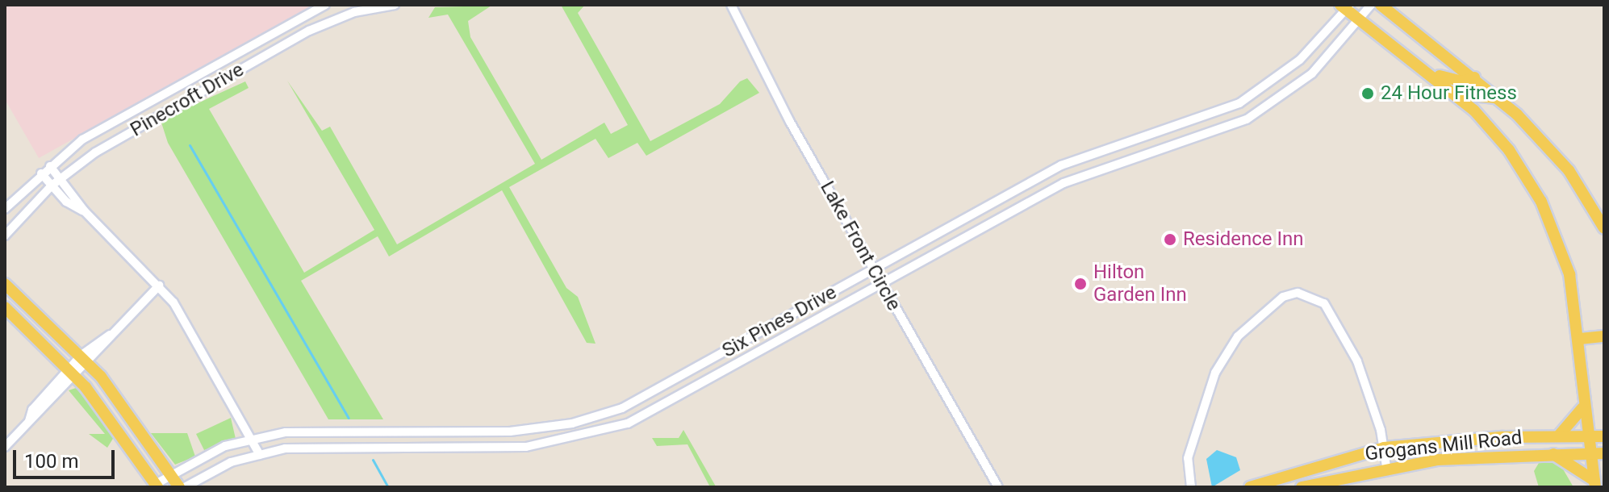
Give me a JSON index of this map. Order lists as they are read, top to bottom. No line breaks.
{"streets":{"main road":["Grogans Mill Road"],"street":["Pinecroft Drive","Lake Front Circle","Six Pines Drive"]},"crossings":[["Lake Front Circle","Six Pines Drive"]],"places":["24 Hour Fitness","Residence Inn","Hilton Garden Inn"],"scale_bar":"100 m"}
